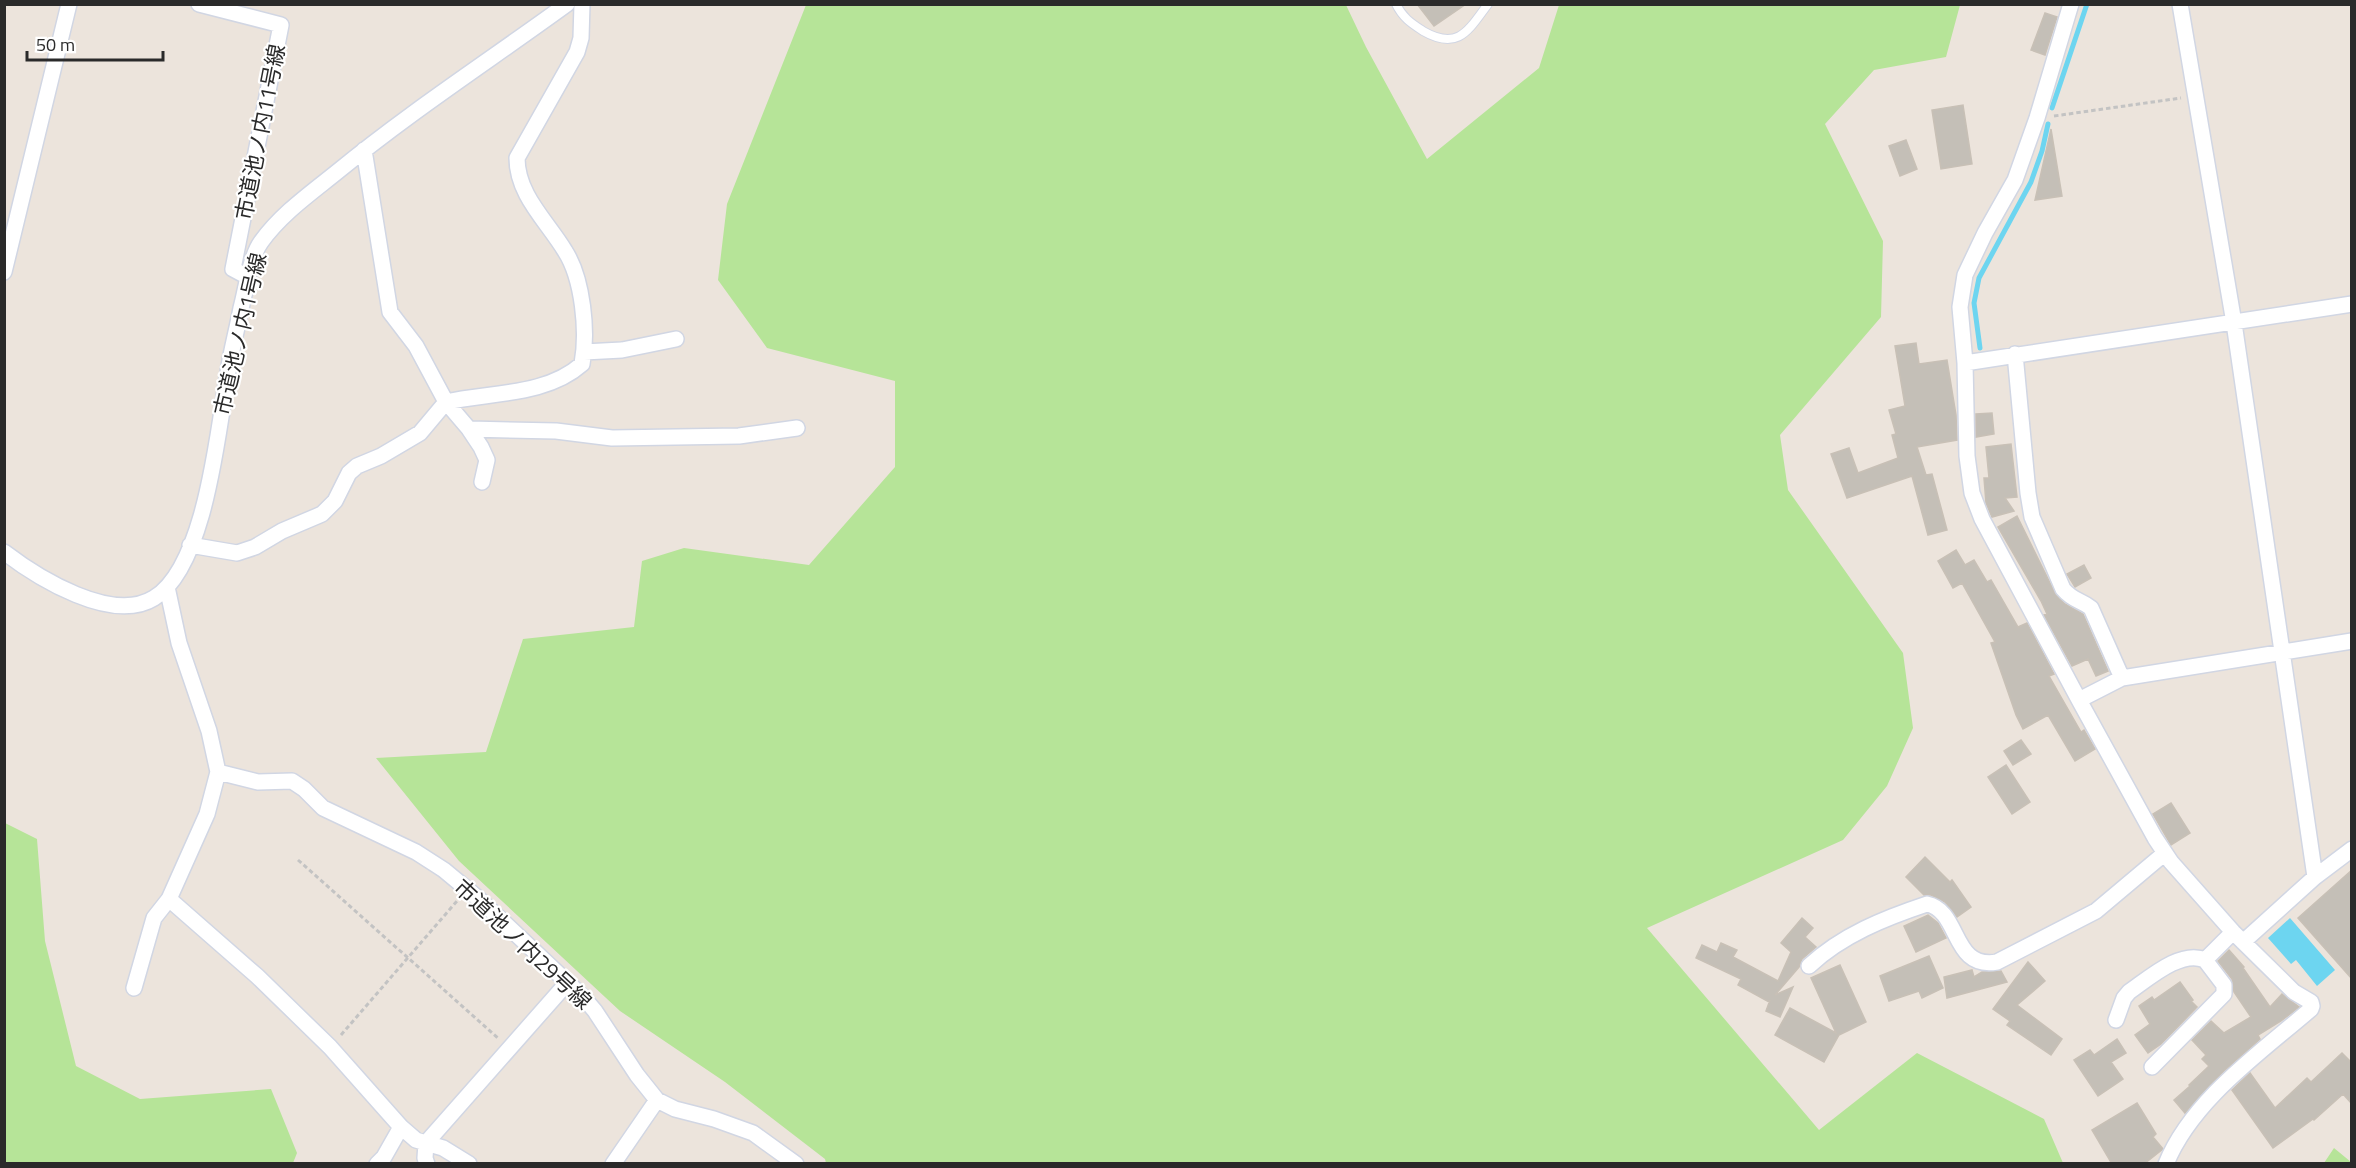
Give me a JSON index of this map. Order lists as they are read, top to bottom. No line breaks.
{"streets":{"street":["市道池ノ内11号線","市道池ノ内1号線","市道池ノ内29号線"]},"crossings":[["市道池ノ内11号線","市道池ノ内1号線"]],"scale_bar":"50 m"}
